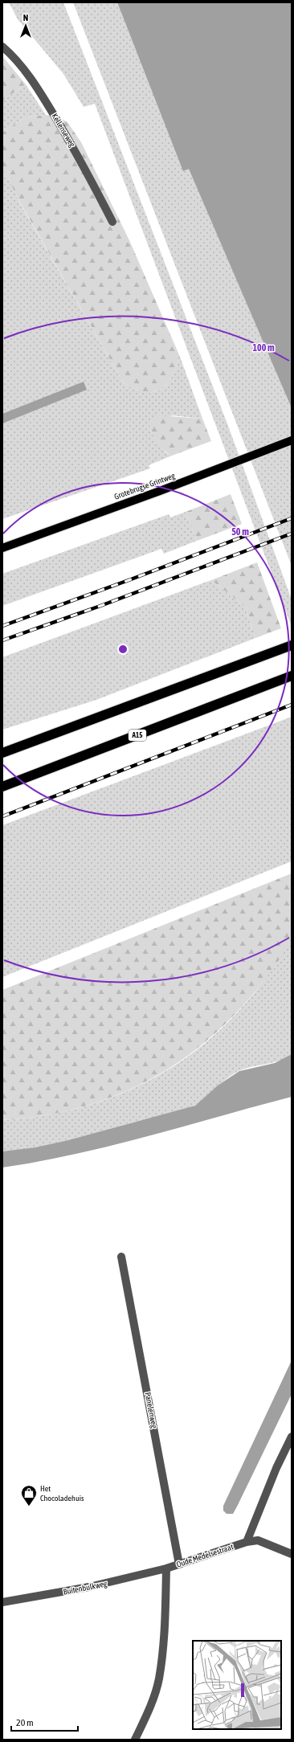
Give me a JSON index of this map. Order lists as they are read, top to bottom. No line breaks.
{"streets":{"highway":["A15"],"main road":["Grotebrugse Grintweg"],"street":["Kellenseweg","Panelenweg","Oude Medelsestraat","Buitenbulkweg"]},"crossings":[["Panelenweg","Oude Medelsestraat"],["Oude Medelsestraat","Buitenbulkweg"]],"places":{"shop":["Het Chocoladehuis"]},"scale_bar":"20 m","north":"top","rings":["100 m","50 m"]}
